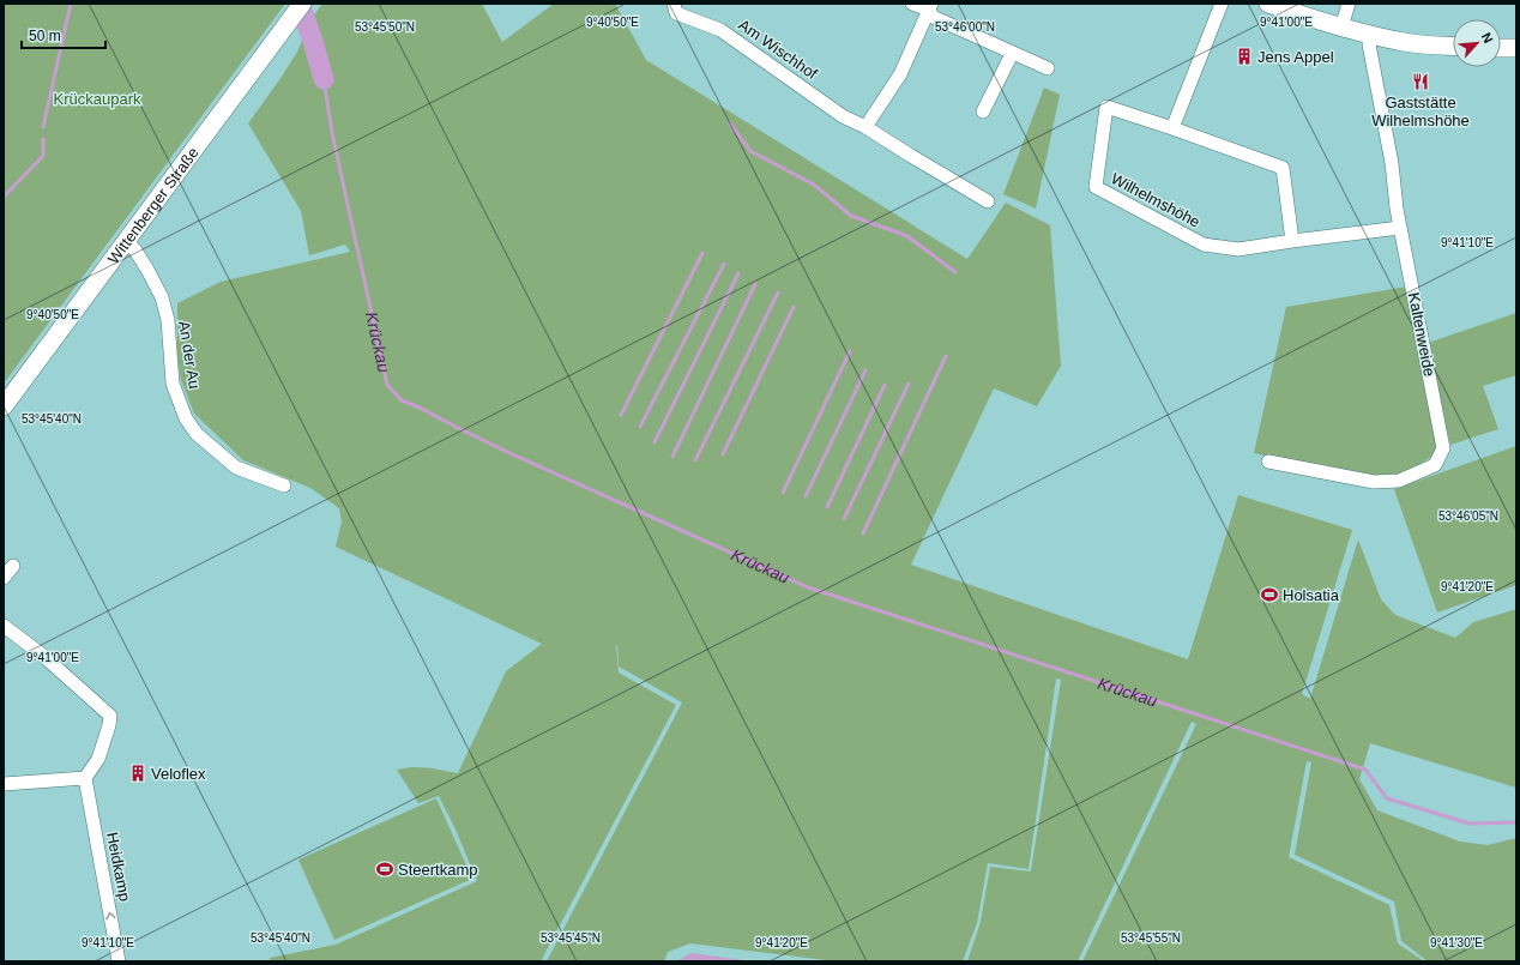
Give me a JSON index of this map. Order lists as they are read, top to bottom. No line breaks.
{"streets":{"main road":["Wittenberger Straße"],"street":["Am Wischhof","Wilhelmshöhe","Kaltenweide","An der Au","Heidkamp"]},"crossings":[["Wilhelmshöhe","Kaltenweide"],["Wittenberger Straße","An der Au"]],"one_way":["Heidkamp"],"water":["Krückau"],"parks":["Krückaupark"],"places":{"building":["Jens Appel","Veloflex"],"restaurant":["Gaststätte Wilhelmshöhe"],"sports":["Holsatia","Steertkamp"]},"scale_bar":"50 m","north":"top right","coordinates":["9°40'50\"E","9°41'00\"E","53°45'50\"N","53°46'00\"N","9°41'10\"E","53°45'40\"N","53°46'05\"N","9°41'20\"E","53°45'45\"N","53°45'55\"N","9°41'30\"E"]}
